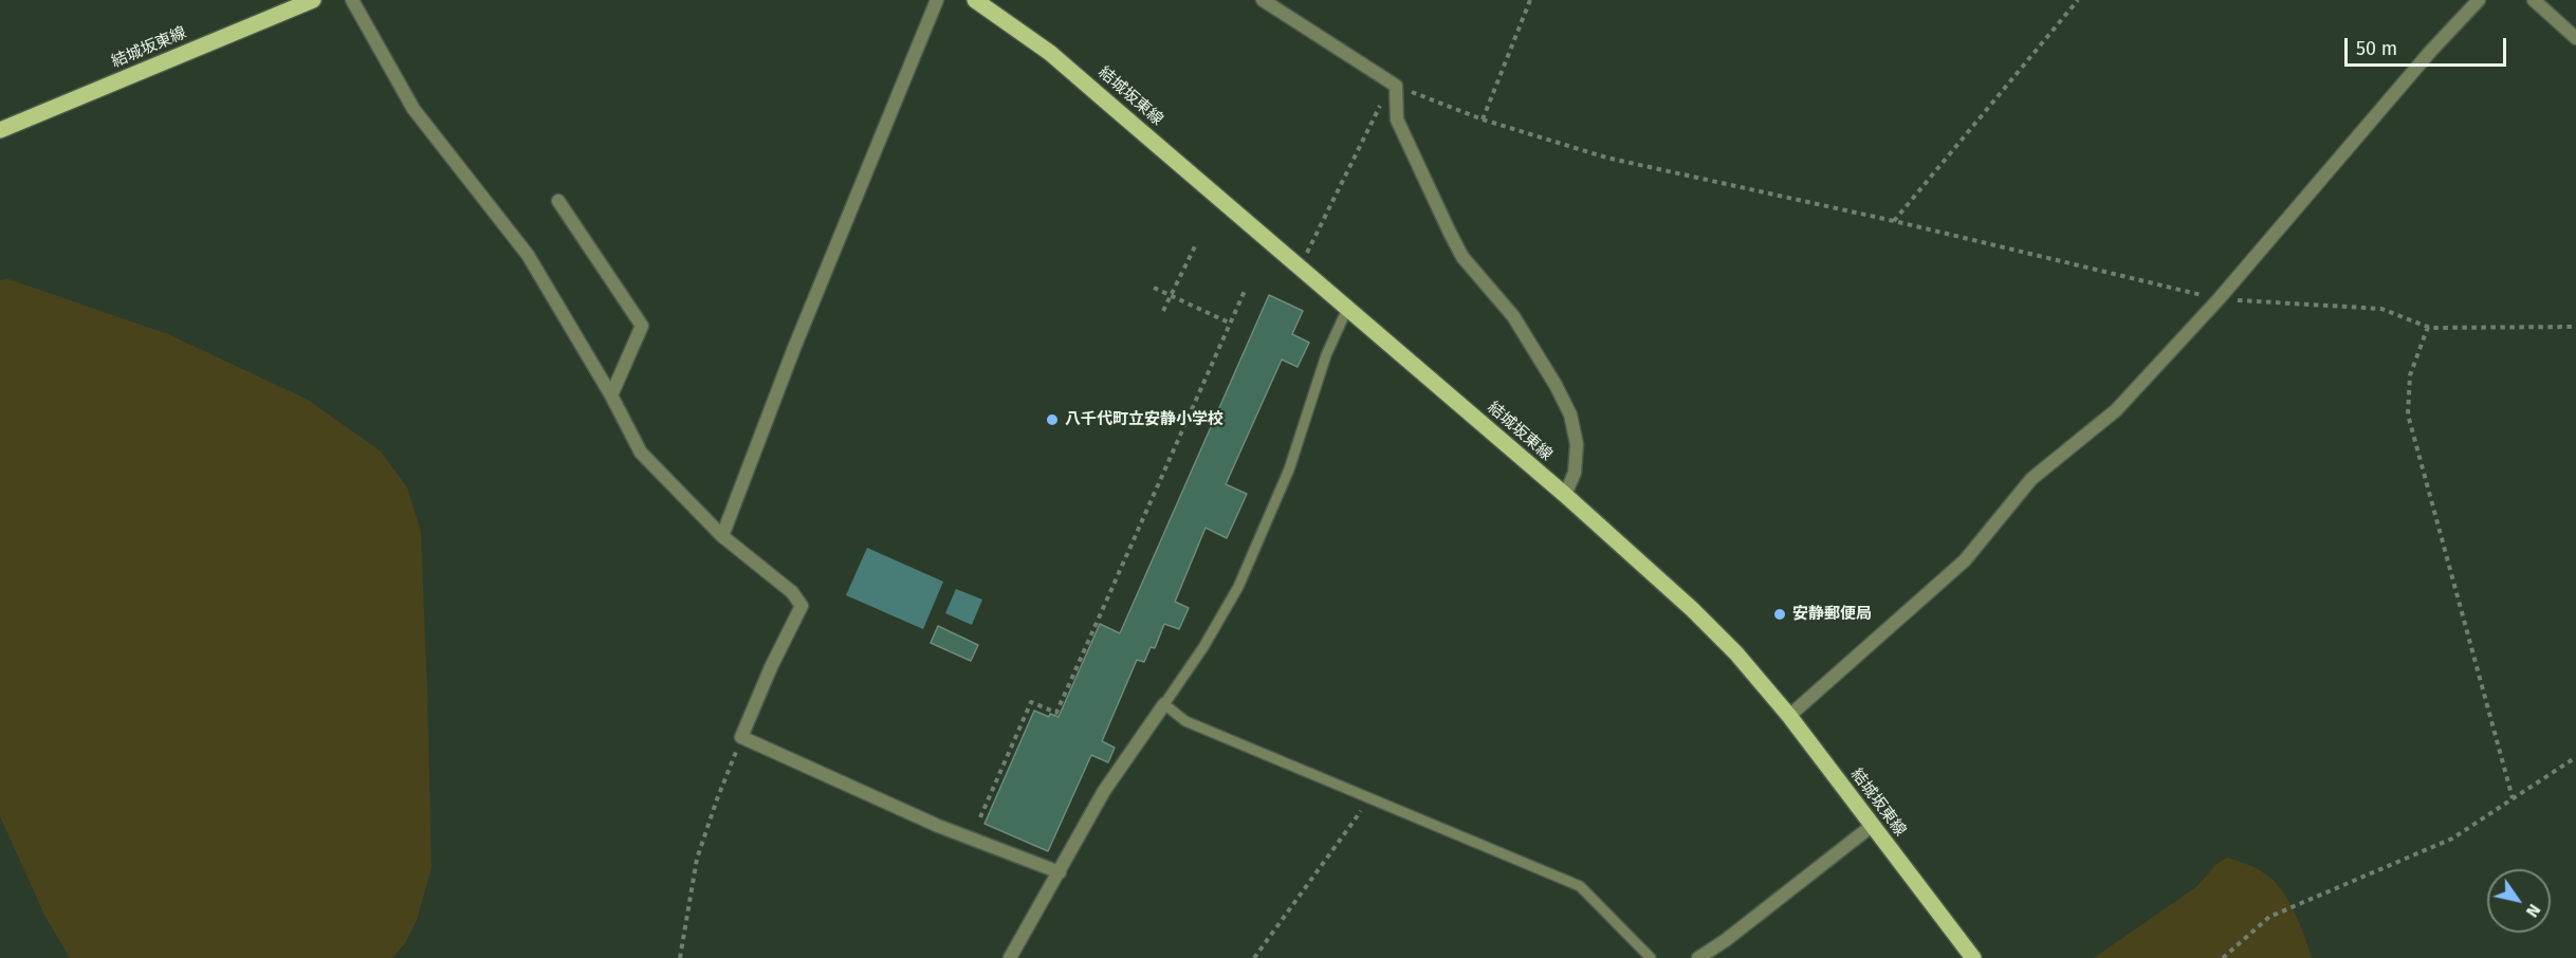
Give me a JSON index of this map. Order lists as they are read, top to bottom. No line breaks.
{"streets":{"main road":["結城坂東線"]},"places":["八千代町立安静小学校","安静郵便局"],"scale_bar":"50 m","north":"bottom right"}
